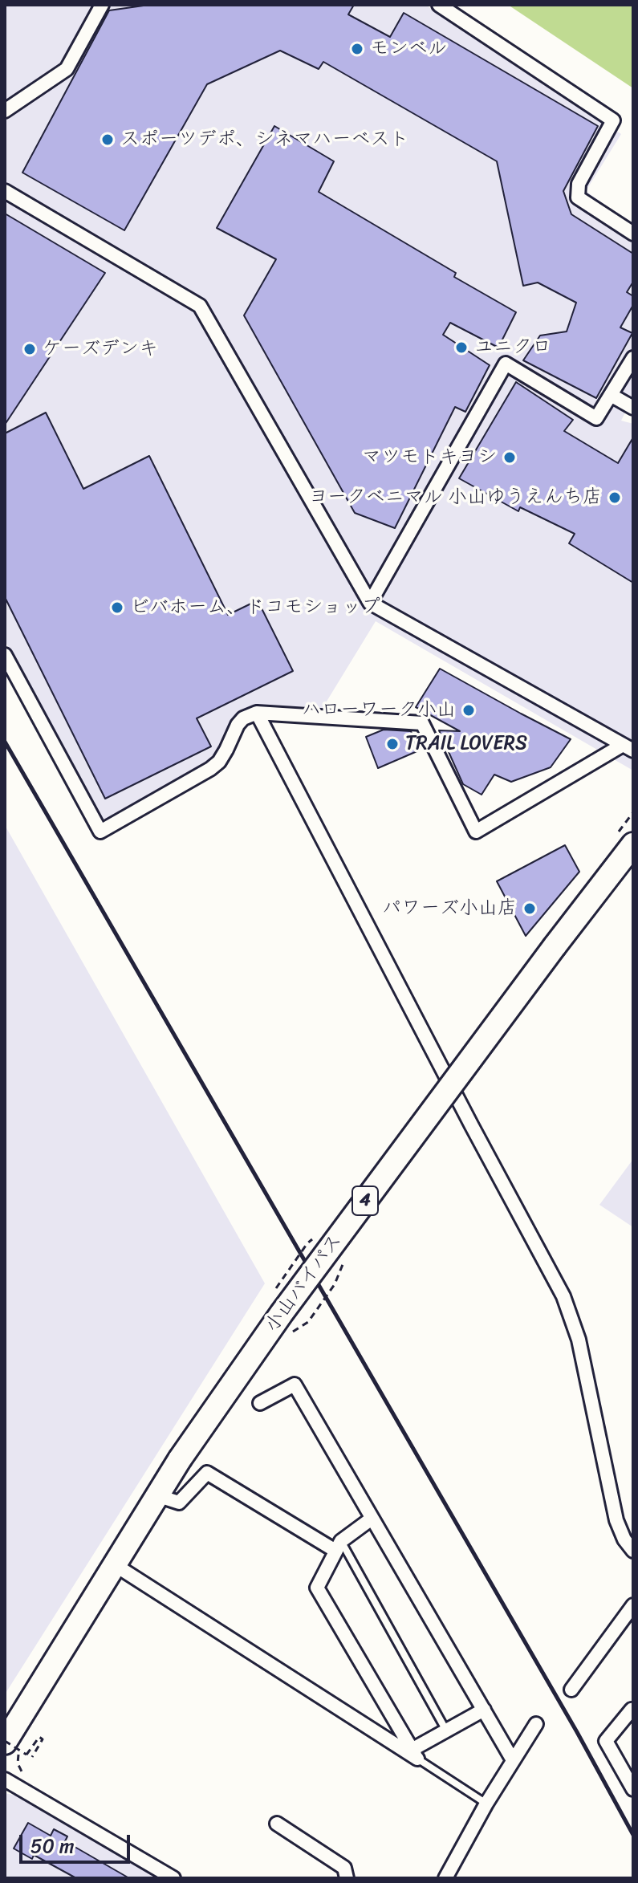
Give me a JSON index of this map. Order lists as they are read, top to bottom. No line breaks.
{"streets":{"highway":["4","小山バイパス"]},"places":["モンベル","スポーツデポ、シネマハーベスト","ユニクロ","ケーズデンキ","マツモトキヨシ","ヨークベニマル 小山ゆうえんち店","ビバホーム、ドコモショップ","ハローワーク小山","TRAIL LOVERS","パワーズ小山店"],"scale_bar":"50 m"}
